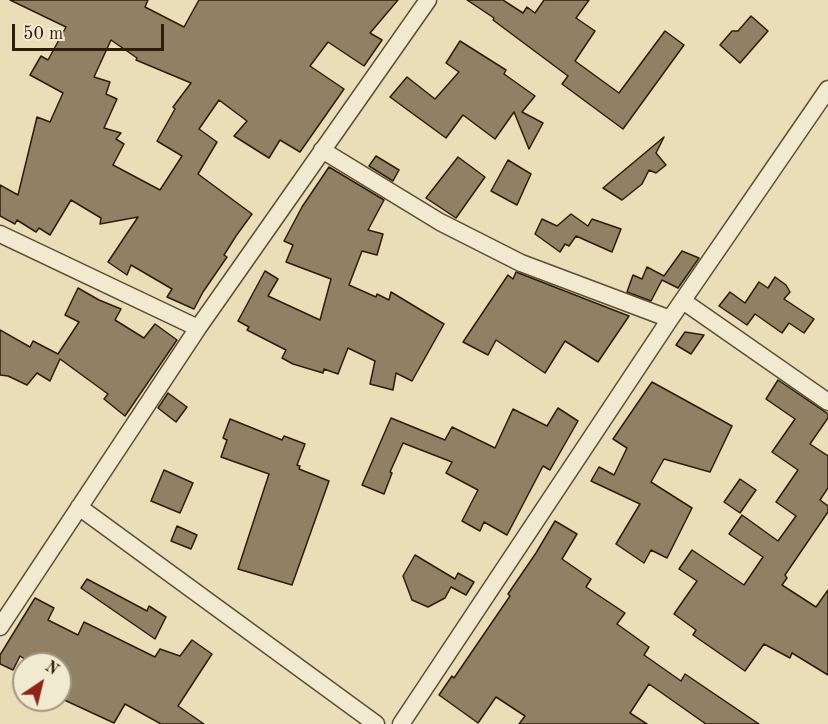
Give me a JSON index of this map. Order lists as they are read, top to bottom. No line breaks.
{"scale_bar":"50 m","north":"top right"}
